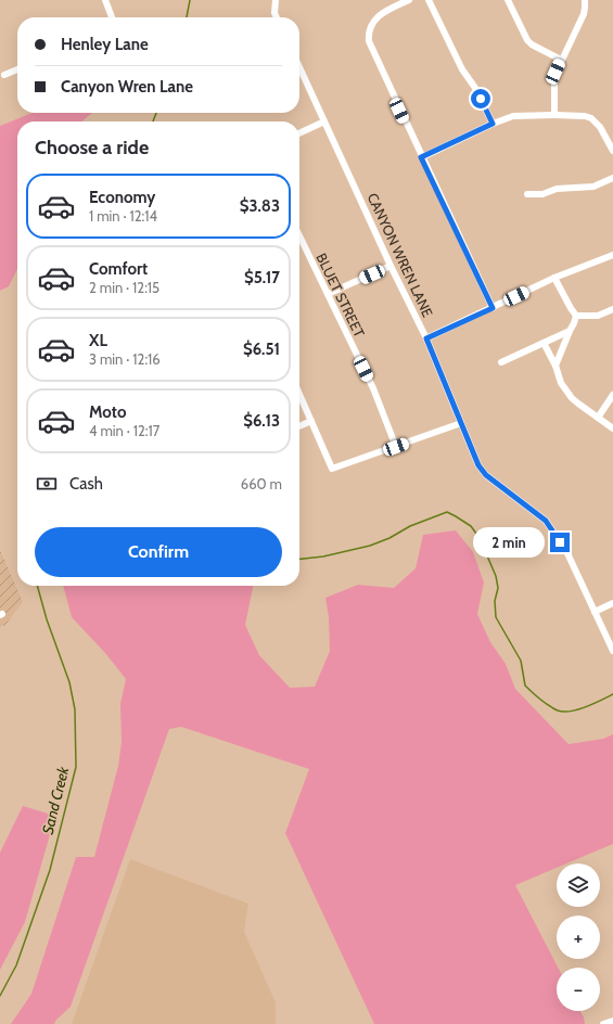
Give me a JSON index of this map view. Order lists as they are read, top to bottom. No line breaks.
{"streets":{"street":["CANYON WREN LANE","BLUET STREET"]},"water":["Sand Creek"],"page":{"banner":["Henley Lane","Canyon Wren Lane"],"heading":"Choose a ride","list":[{"name":"Economy","note":"1 min · 12:14","value":"$3.83"},{"name":"Comfort","note":"2 min · 12:15","value":"$5.17"},{"name":"XL","note":"3 min · 12:16","value":"$6.51"},{"name":"Moto","note":"4 min · 12:17","value":"$6.13"}],"pay":["Cash","660 m"],"buttons":"Confirm","bubble":"2 min","map_buttons":["+","−"]}}
